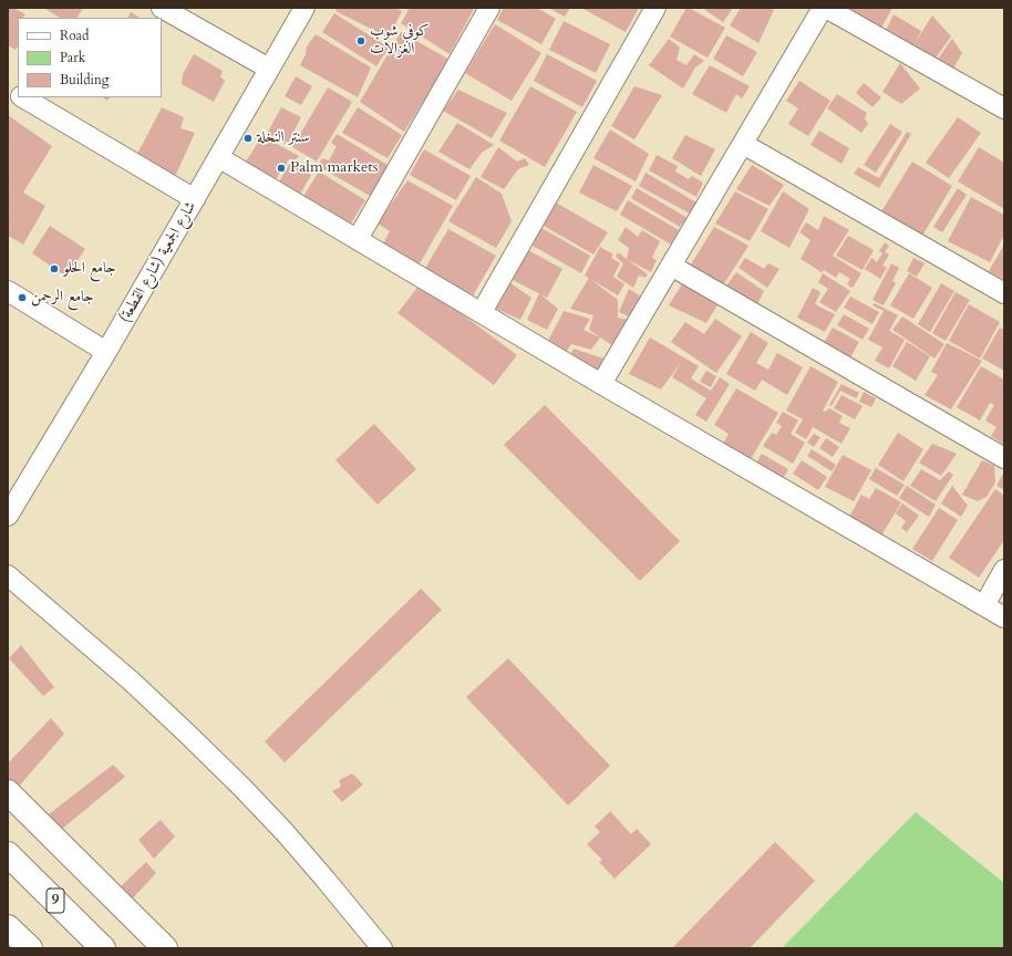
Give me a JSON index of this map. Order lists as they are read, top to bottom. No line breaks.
{"streets":{"main road":["9"],"street":["شارع الجمعية (شارع القطعة)"]},"places":["كوفي شوب الغزالات","سنتر النخلة","Palm markets","جامع الحلو","جامع الرحمن"],"legend":["Road","Park","Building"]}
